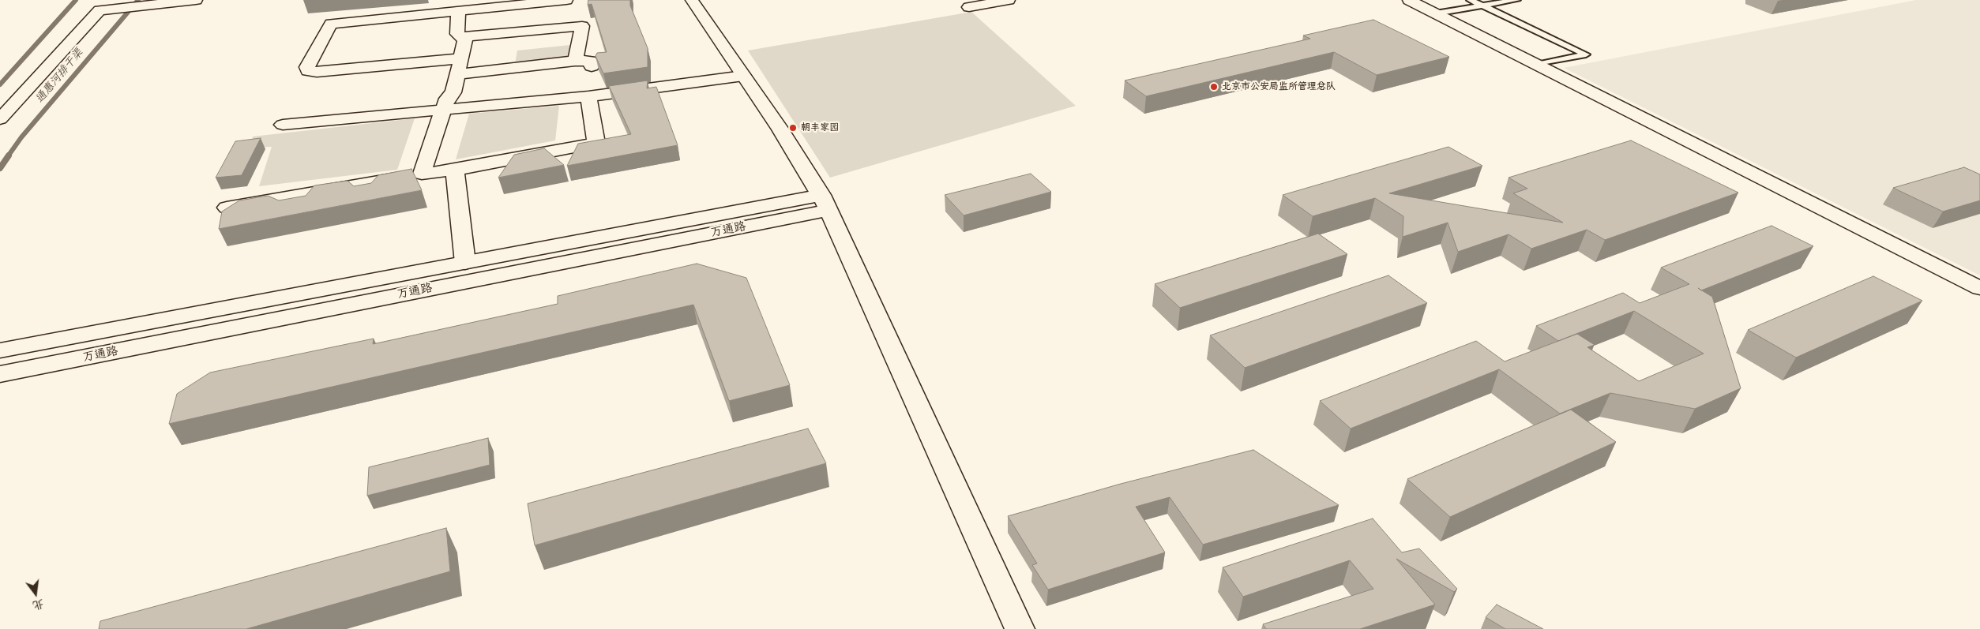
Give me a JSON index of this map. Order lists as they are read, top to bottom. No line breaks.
{"streets":{"street":["万通路"]},"water":["通惠河排干渠"],"places":["北京市公安局监所管理总队","朝丰家园"],"north":"bottom"}
